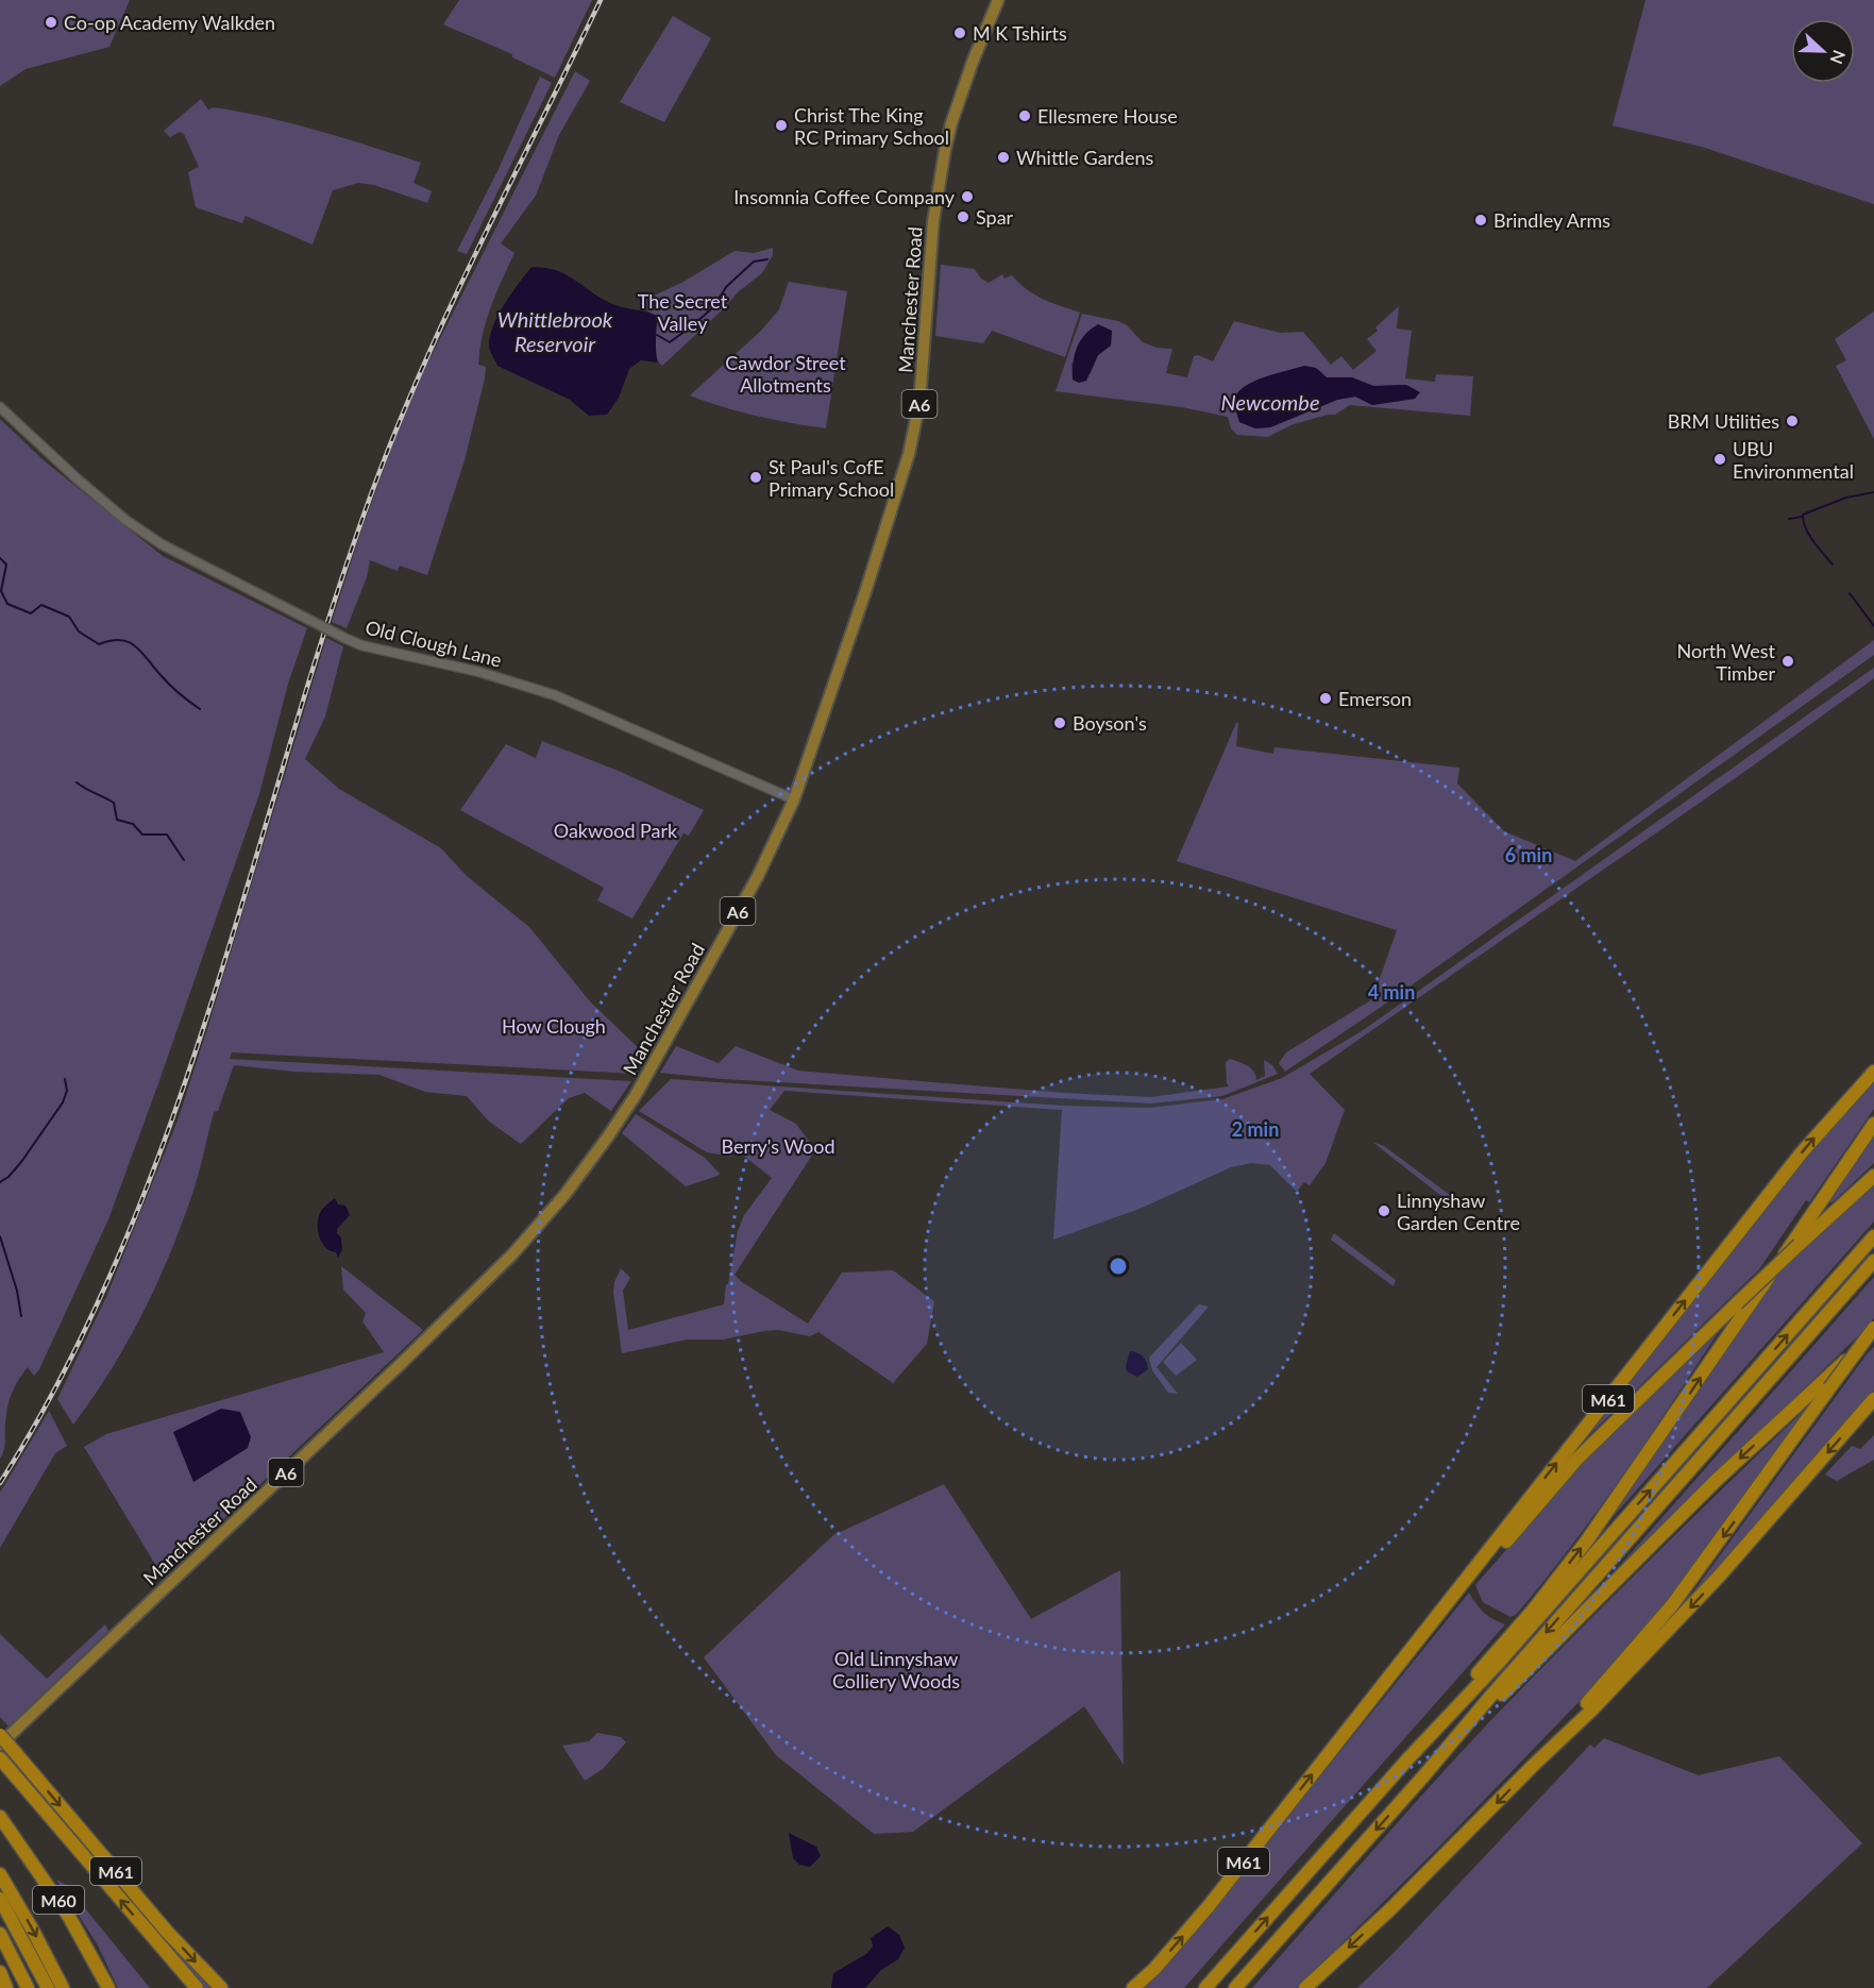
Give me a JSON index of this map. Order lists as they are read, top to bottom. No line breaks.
{"streets":{"highway":["M61","M60"],"main road":["Manchester Road","A6"],"street":["Old Clough Lane"]},"crossings":[["Manchester Road","Old Clough Lane"]],"water":["Whittlebrook Reservoir","Newcombe"],"parks":["The Secret Valley","Cawdor Street Allotments","Oakwood Park","How Clough","Berry's Wood","Old Linnyshaw Colliery Woods"],"places":["Co-op Academy Walkden","M K Tshirts","Ellesmere House","Christ The King RC Primary School","Whittle Gardens","Insomnia Coffee Company","Spar","Brindley Arms","BRM Utilities","UBU Environmental","St Paul's CofE Primary School","North West Timber","Emerson","Boyson's","Linnyshaw Garden Centre"],"north":"right","rings":["6 min","4 min","2 min"]}
